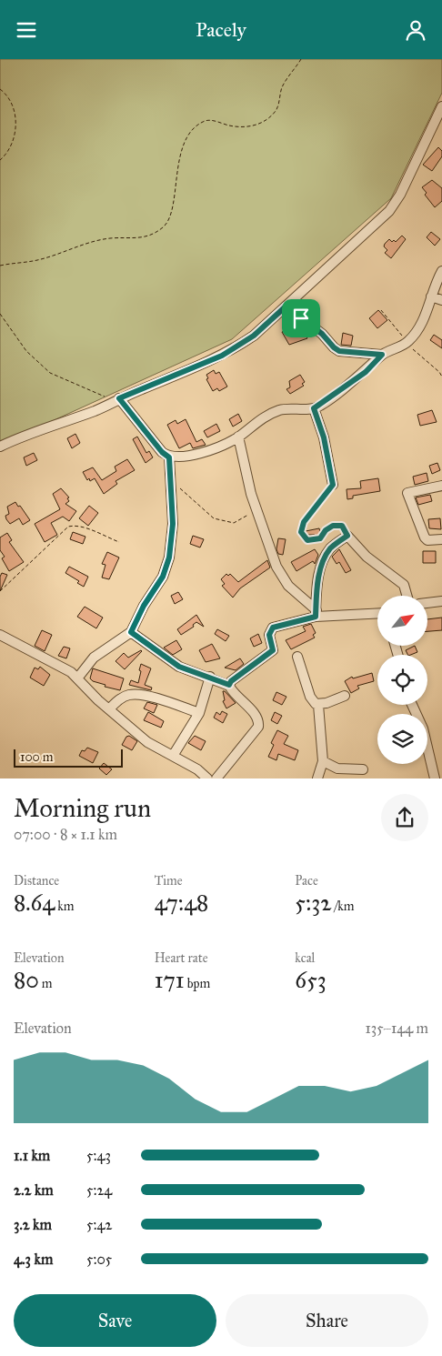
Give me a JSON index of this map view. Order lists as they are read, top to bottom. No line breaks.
{"scale_bar":"100 m","north":"top right","page":{"header":"Pacely","scale":"100 m","heading":["Morning run","07:00 · 8 × 1.1 km"],"stats":[["Distance","8.64 km"],["Time","47:48"],["Pace","5:32 /km"],["Elevation","80 m"],["Heart rate","171 bpm"],["kcal","653"]],"chart":["Elevation","135–144 m"],"list":[{"name":"1.1 km","note":"5:43"},{"name":"2.2 km","note":"5:24"},{"name":"3.2 km","note":"5:42"},{"name":"4.3 km","note":"5:05"}],"buttons":["Save","Share"]}}
